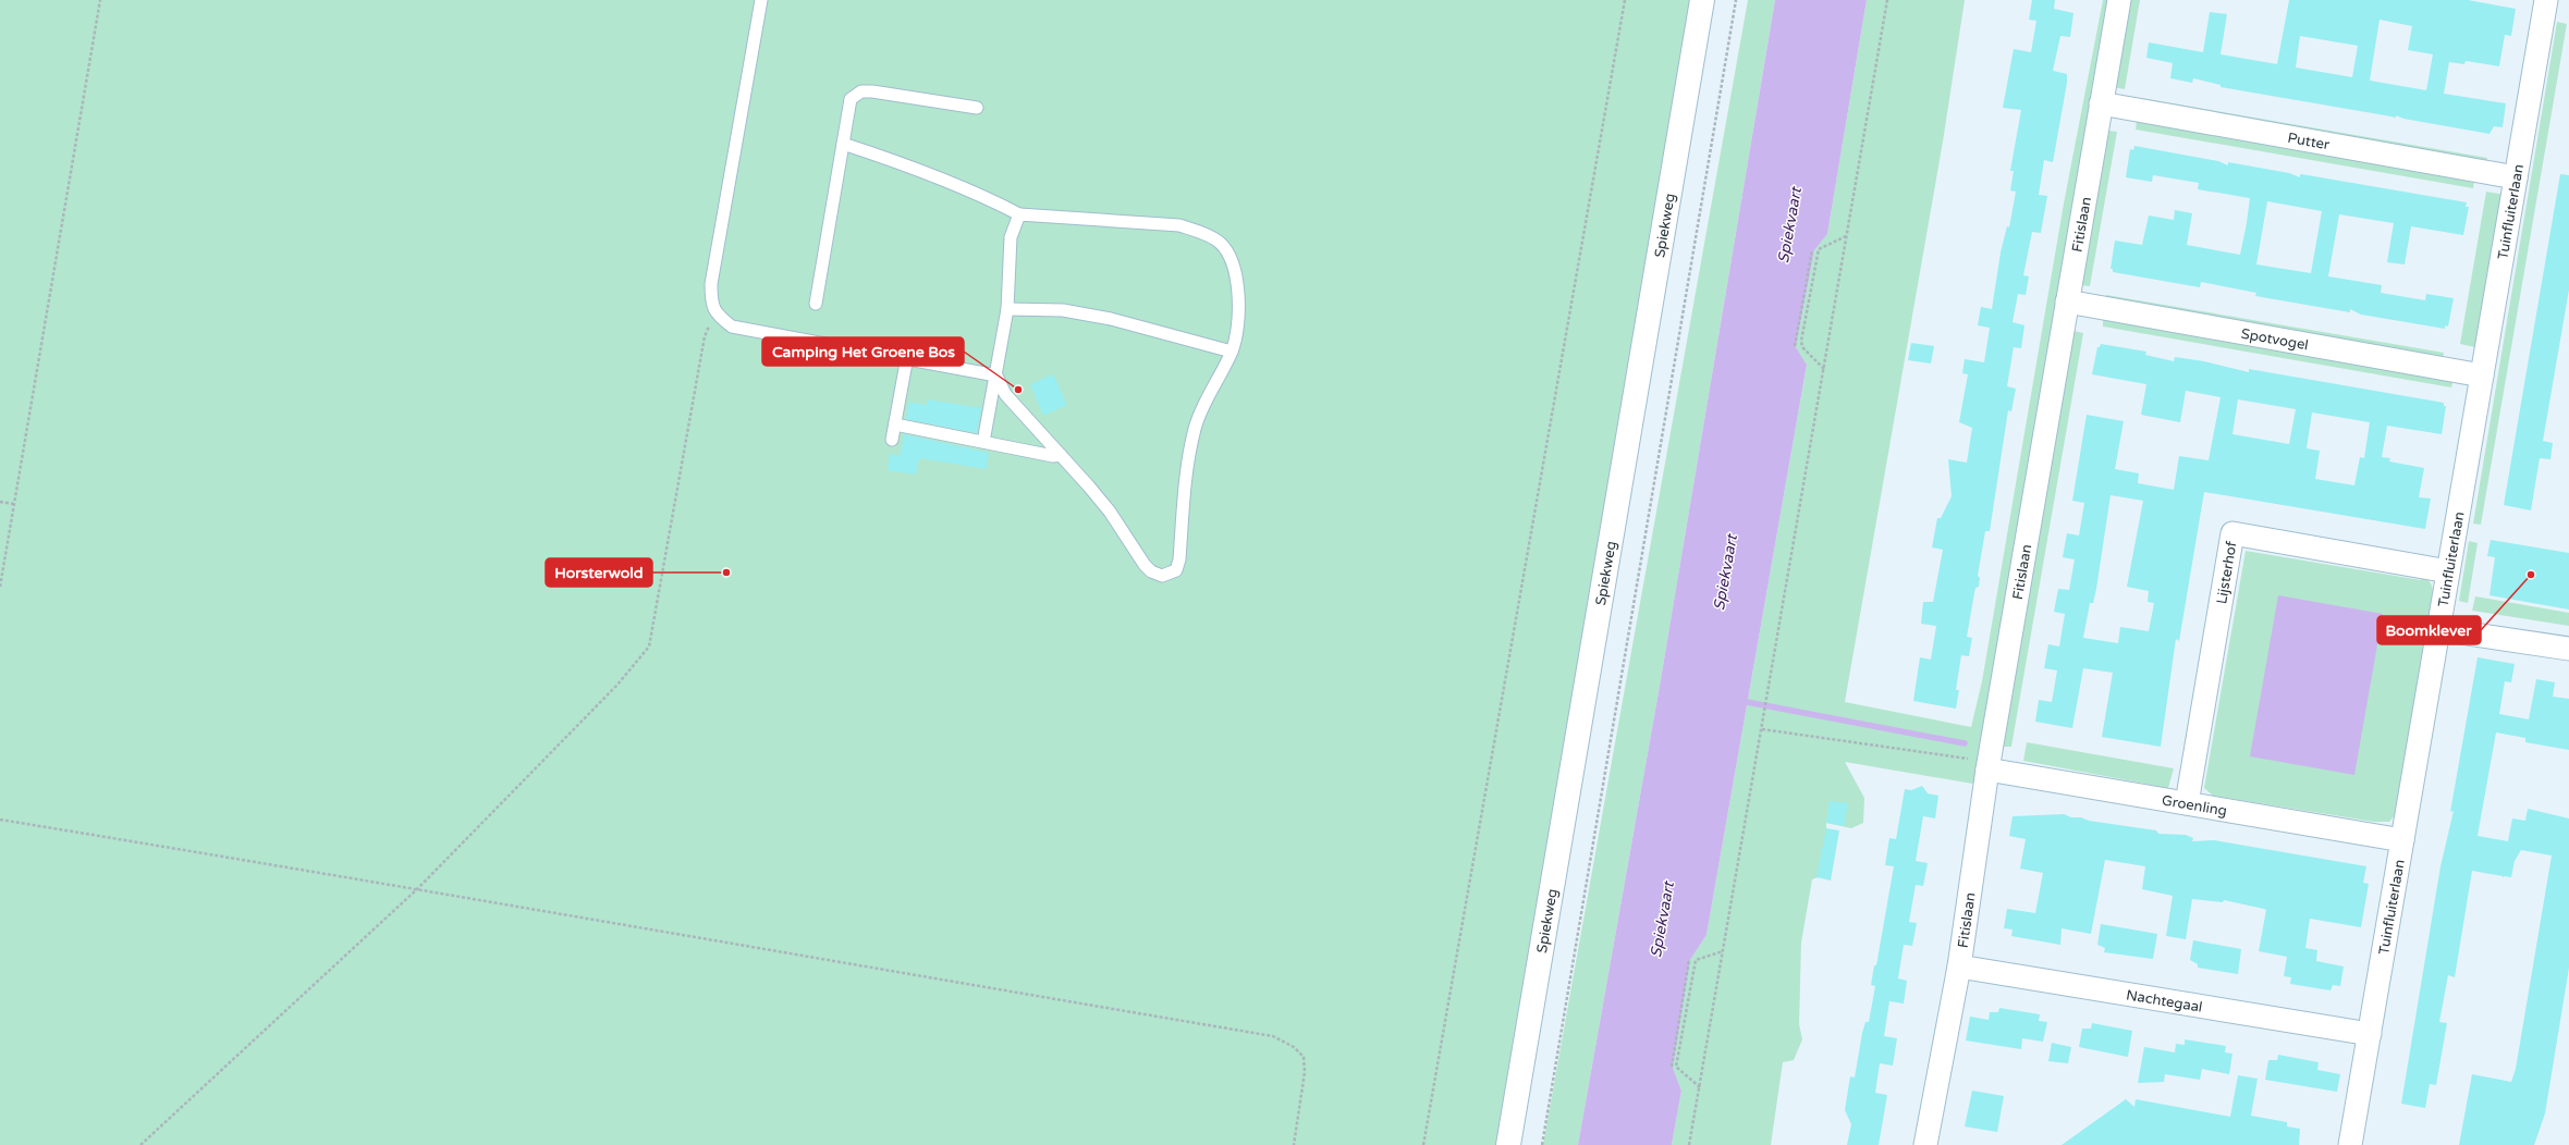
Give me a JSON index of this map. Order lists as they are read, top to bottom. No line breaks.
{"streets":{"main road":["Spiekweg"],"street":["Putter","Tuinfluiterlaan","Fitislaan","Spotvogel","Lijsterhof","Groenling","Nachtegaal"]},"crossings":[["Putter","Tuinfluiterlaan"],["Putter","Fitislaan"],["Tuinfluiterlaan","Spotvogel"],["Tuinfluiterlaan","Lijsterhof"],["Tuinfluiterlaan","Groenling"],["Tuinfluiterlaan","Nachtegaal"],["Fitislaan","Spotvogel"],["Fitislaan","Groenling"],["Fitislaan","Nachtegaal"],["Lijsterhof","Groenling"]],"water":["Spiekvaart"],"places":["Camping Het Groene Bos","Horsterwold","Boomklever"]}
